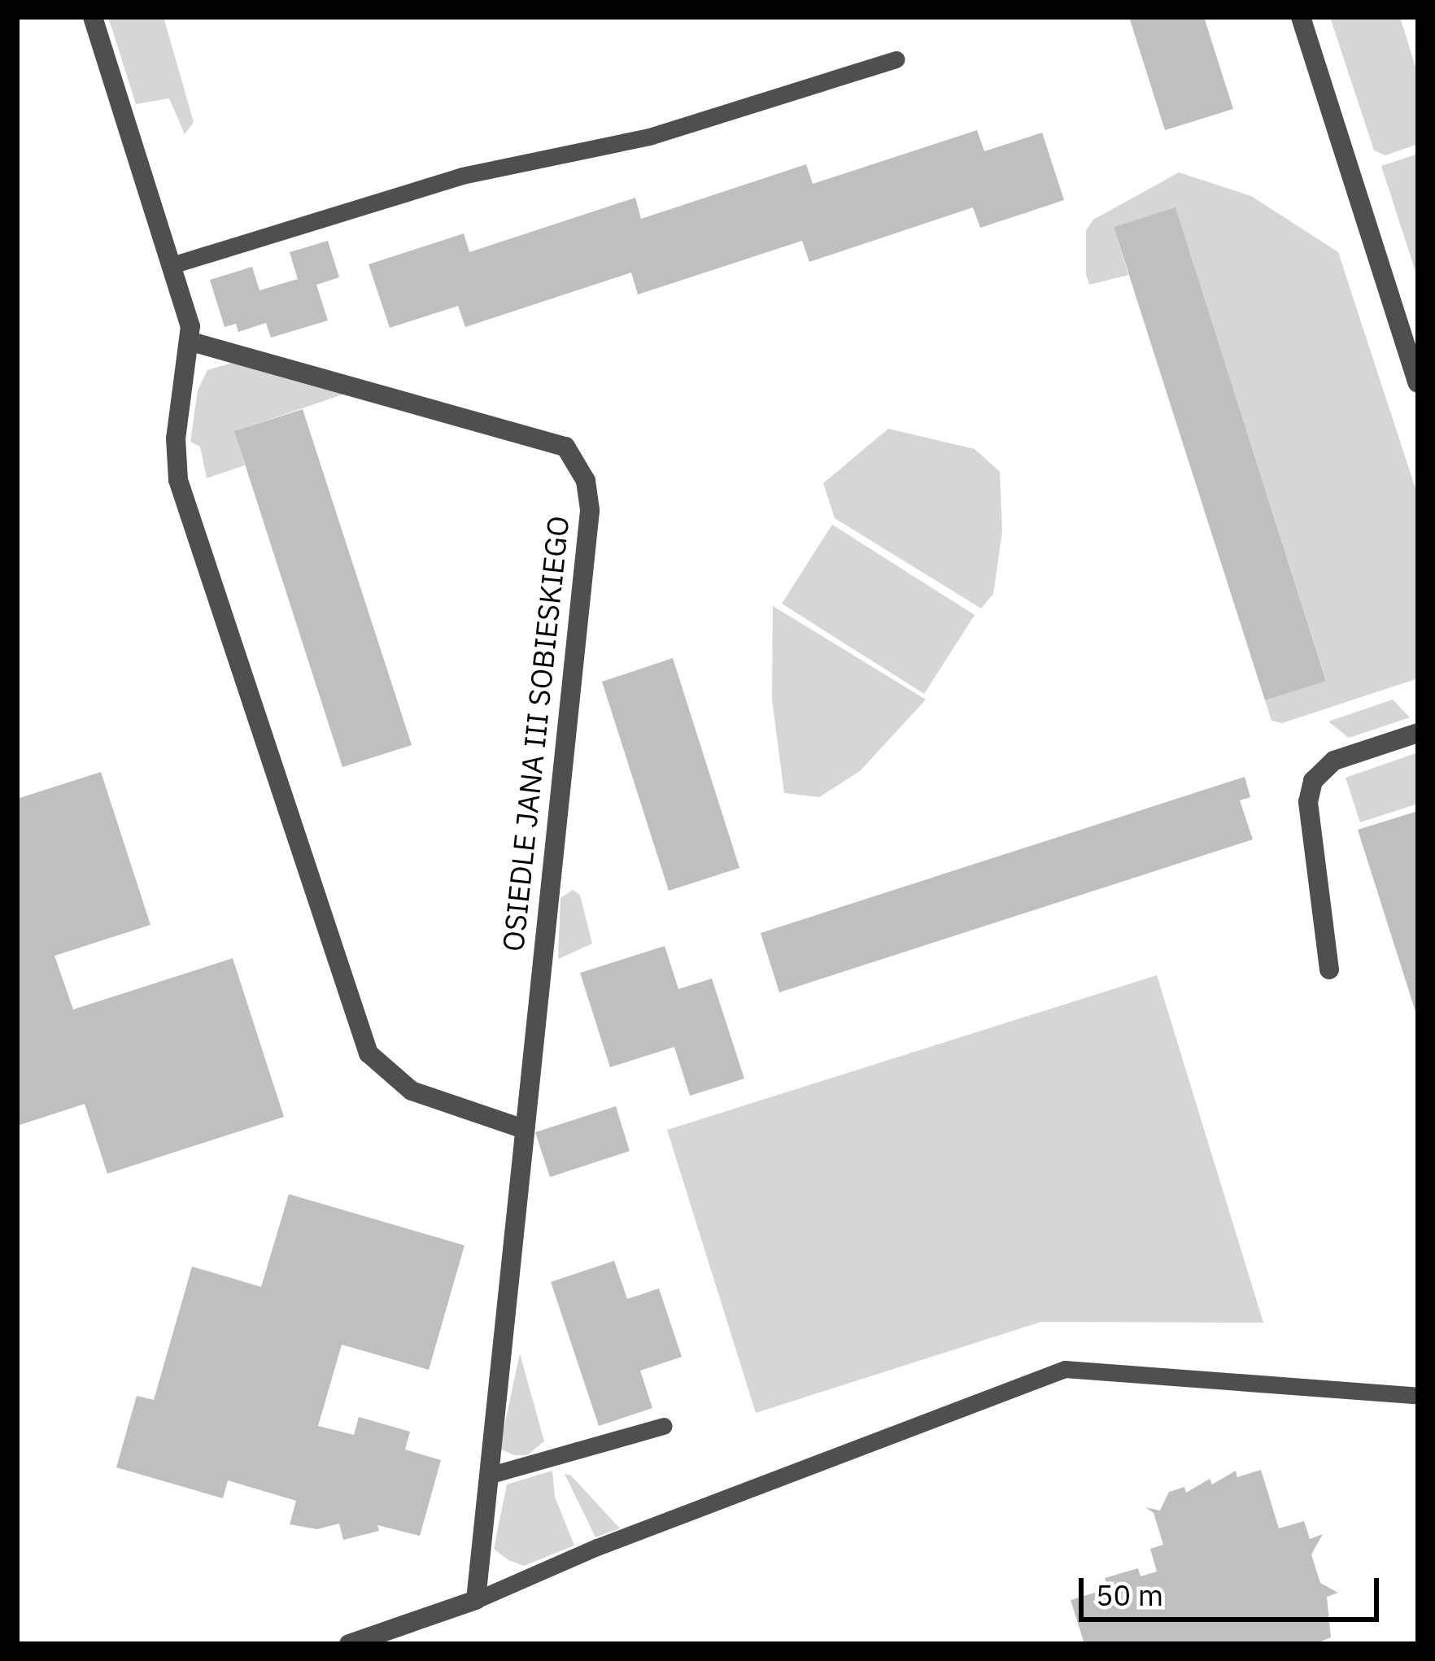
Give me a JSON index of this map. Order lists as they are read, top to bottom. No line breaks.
{"streets":{"street":["OSIEDLE JANA III SOBIESKIEGO"]},"scale_bar":"50 m"}
